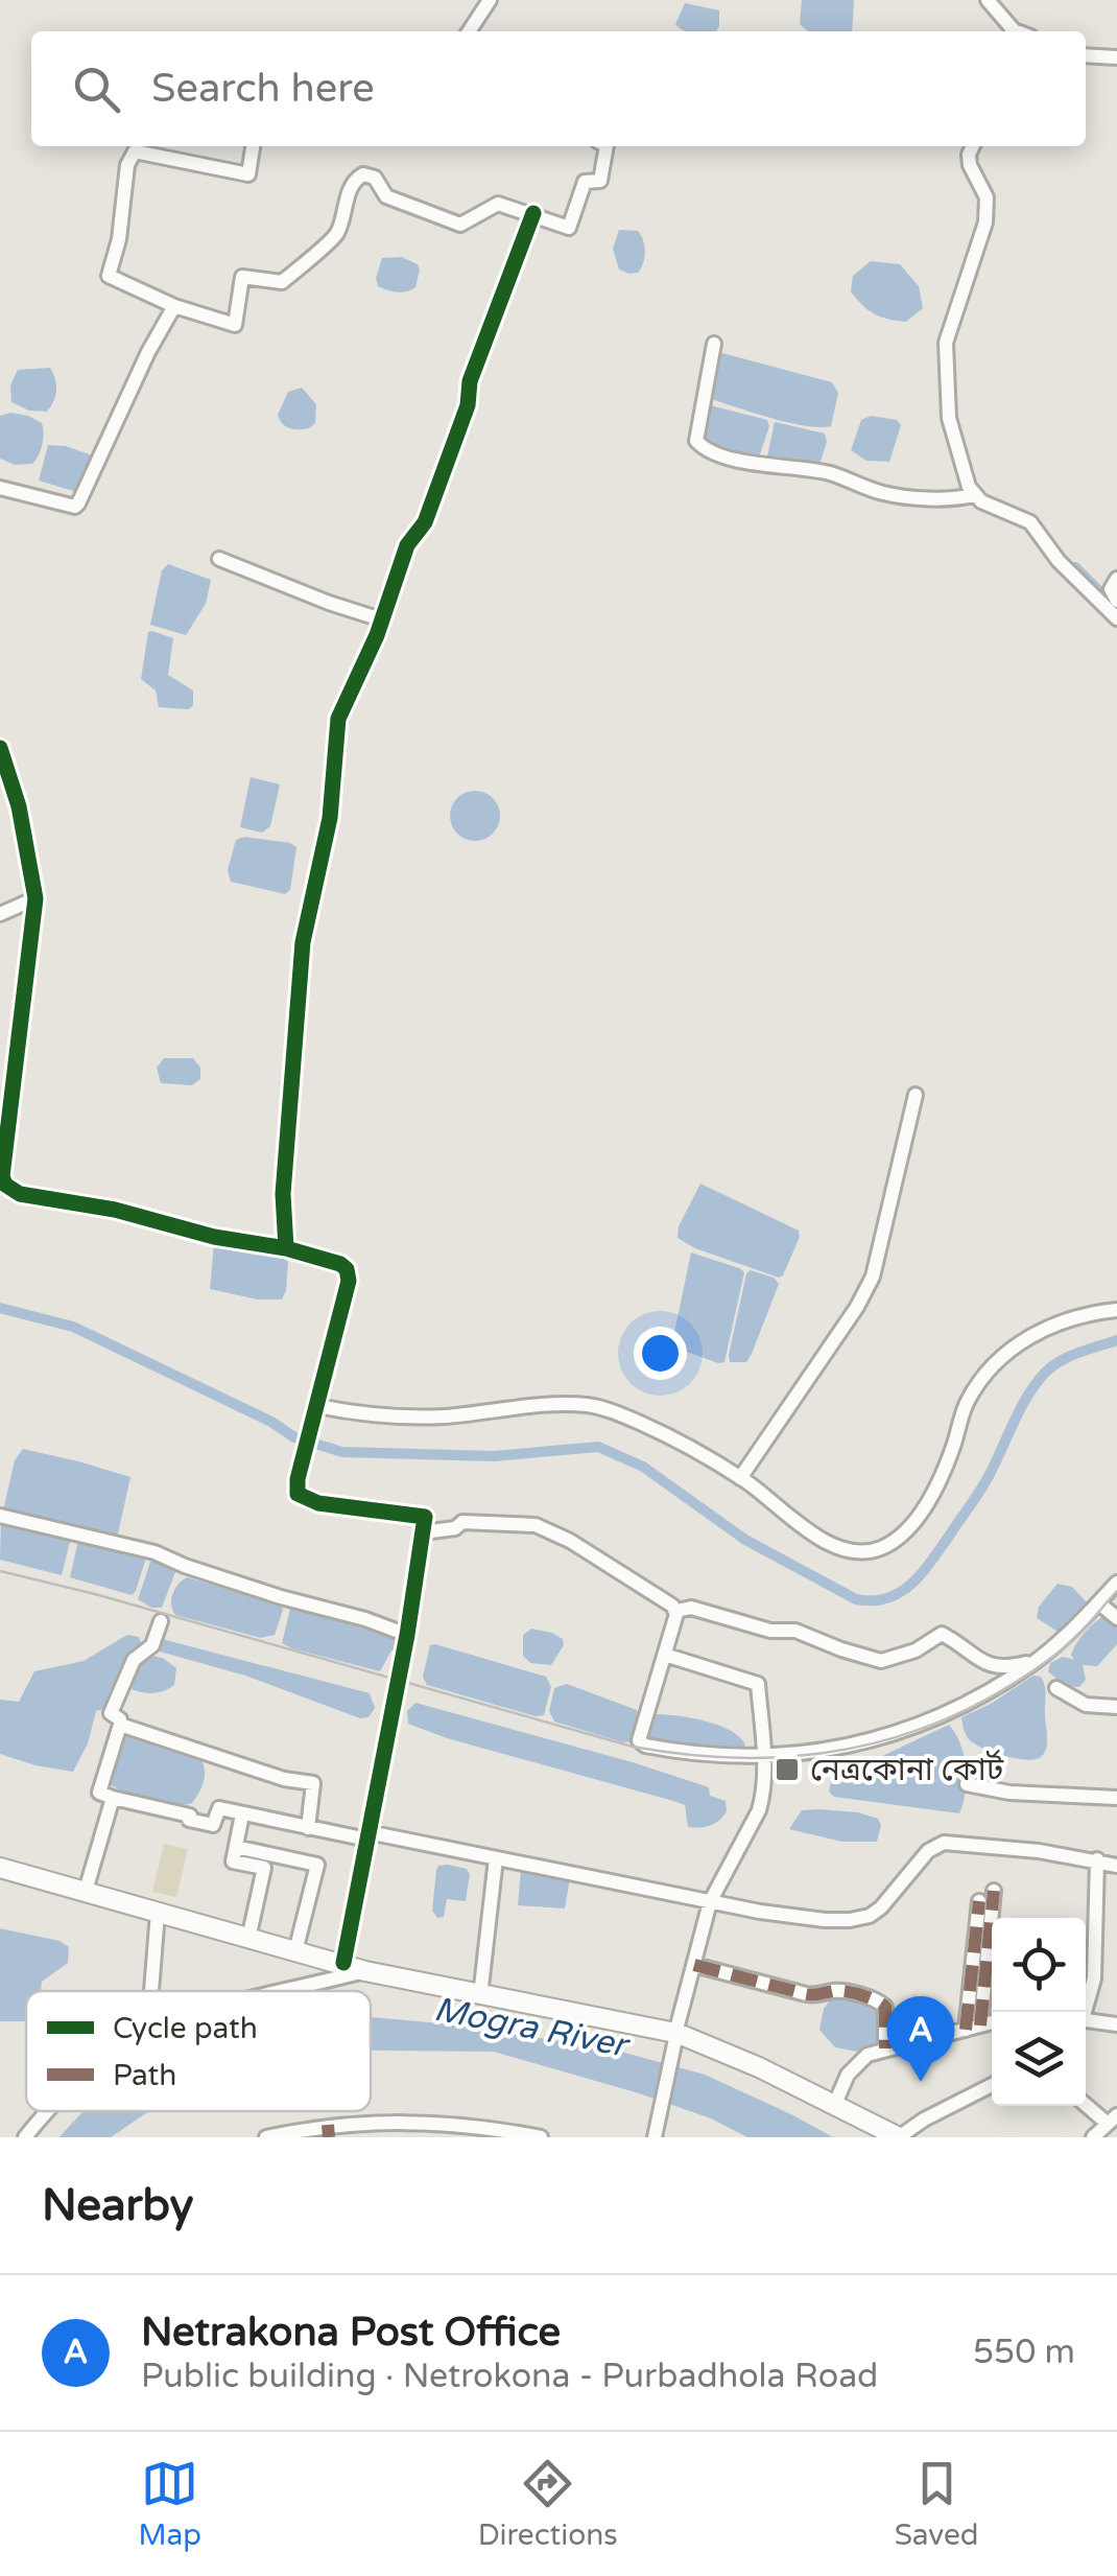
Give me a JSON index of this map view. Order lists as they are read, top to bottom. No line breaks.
{"water":["Mogra River"],"places":{"transit":["নেত্রকোনা কোর্ট"]},"legend":["Cycle path","Path"],"page":{"search":"Search here","pins":"A","heading":"Nearby","list":[{"mark":"A","name":"Netrakona Post Office","note":"Public building · Netrokona - Purbadhola Road","value":"550 m"}],"nav":["Map","Directions","Saved"]}}
